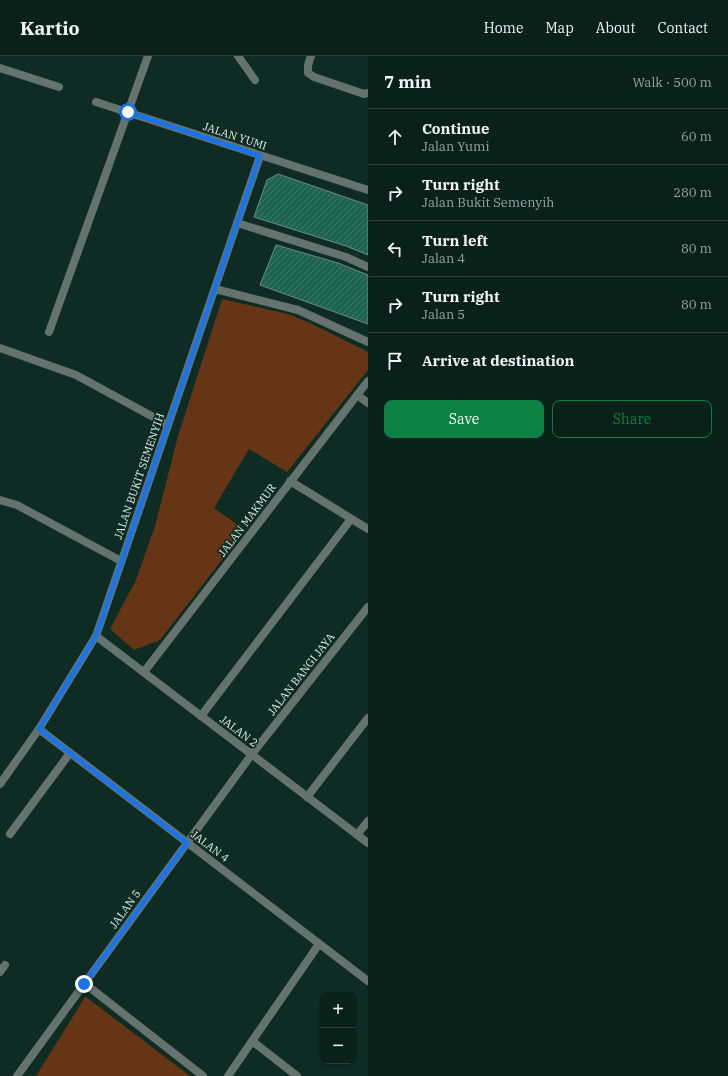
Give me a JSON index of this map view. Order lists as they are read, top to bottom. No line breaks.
{"streets":{"street":["JALAN YUMI","JALAN BUKIT SEMENYIH","JALAN MAKMUR","JALAN BANGI JAYA","JALAN 2","JALAN 4","JALAN 5"]},"crossings":[["JALAN YUMI","JALAN BUKIT SEMENYIH"],["JALAN BUKIT SEMENYIH","JALAN 2"],["JALAN BUKIT SEMENYIH","JALAN 4"],["JALAN MAKMUR","JALAN 2"],["JALAN BANGI JAYA","JALAN 2"],["JALAN BANGI JAYA","JALAN 5"],["JALAN 2","JALAN 5"],["JALAN 4","JALAN 5"]],"page":{"header":"Kartio","nav":["Home","Map","About","Contact"],"heading":["7 min","Walk · 500 m"],"list":[["Continue","Jalan Yumi","60 m"],["Turn right","Jalan Bukit Semenyih","280 m"],["Turn left","Jalan 4","80 m"],["Turn right","Jalan 5","80 m"],"Arrive at destination"],"buttons":["Save","Share"],"map_buttons":["+","−"]}}
